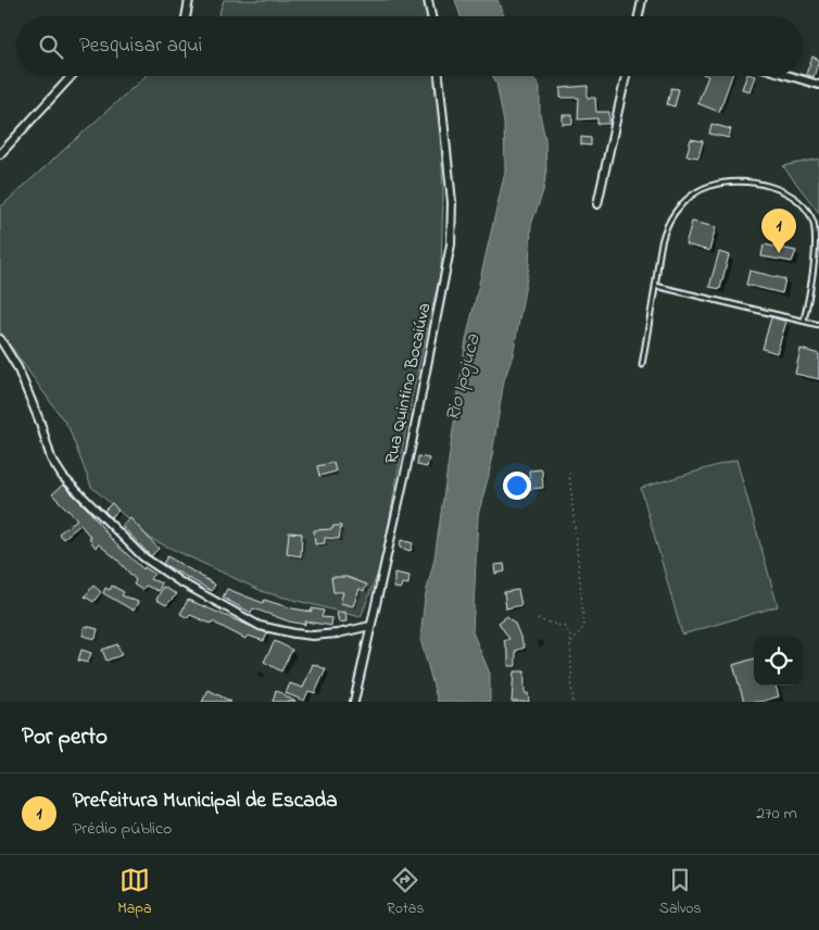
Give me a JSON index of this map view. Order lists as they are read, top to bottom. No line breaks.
{"streets":{"street":["Rua Quintino Bocaiúva"]},"water":["Rio Ipojuca"],"page":{"search":"Pesquisar aqui","pins":"1","heading":"Por perto","list":[{"mark":"1","name":"Prefeitura Municipal de Escada","note":"Prédio público","value":"270 m"}],"nav":["Mapa","Rotas","Salvos"]}}
